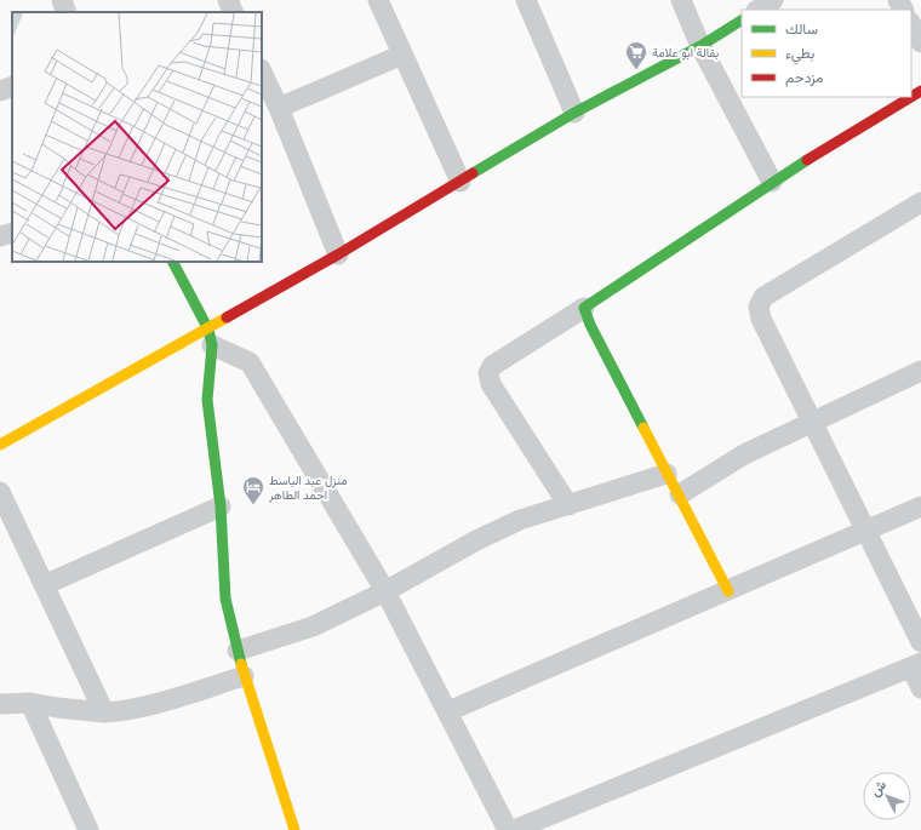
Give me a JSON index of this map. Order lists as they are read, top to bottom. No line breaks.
{"places":{"supermarket":["بقالة ابو علامة"],"hotel":["منزل عبد الباسط احمد الطاهر"]},"legend":["سالك","بطيء","مزدحم"],"north":"top left"}
